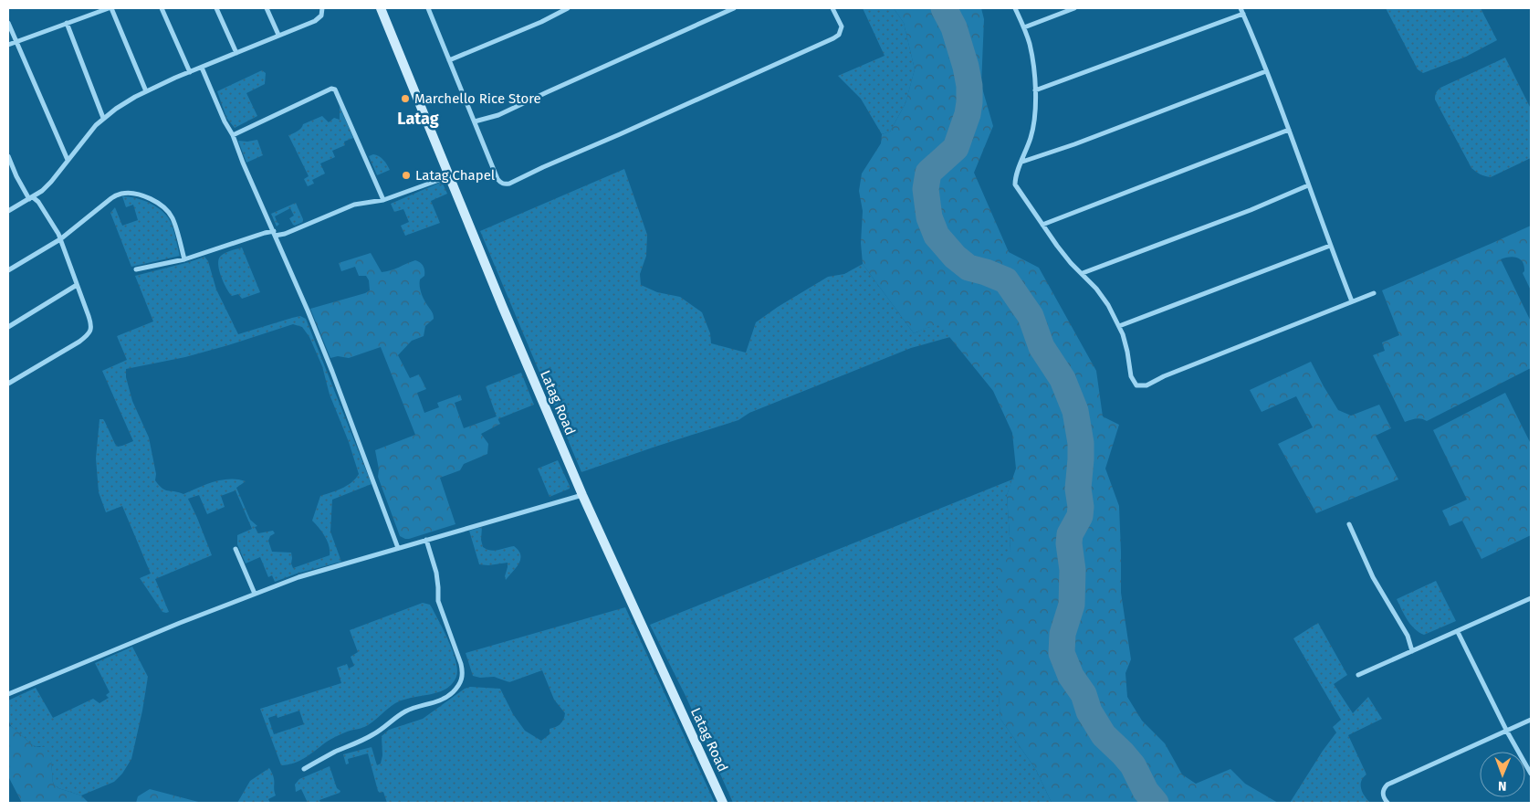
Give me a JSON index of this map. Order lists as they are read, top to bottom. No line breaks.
{"streets":{"street":["Latag Road"]},"districts":["Latag"],"places":["Marchello Rice Store","Latag Chapel"],"north":"bottom"}
